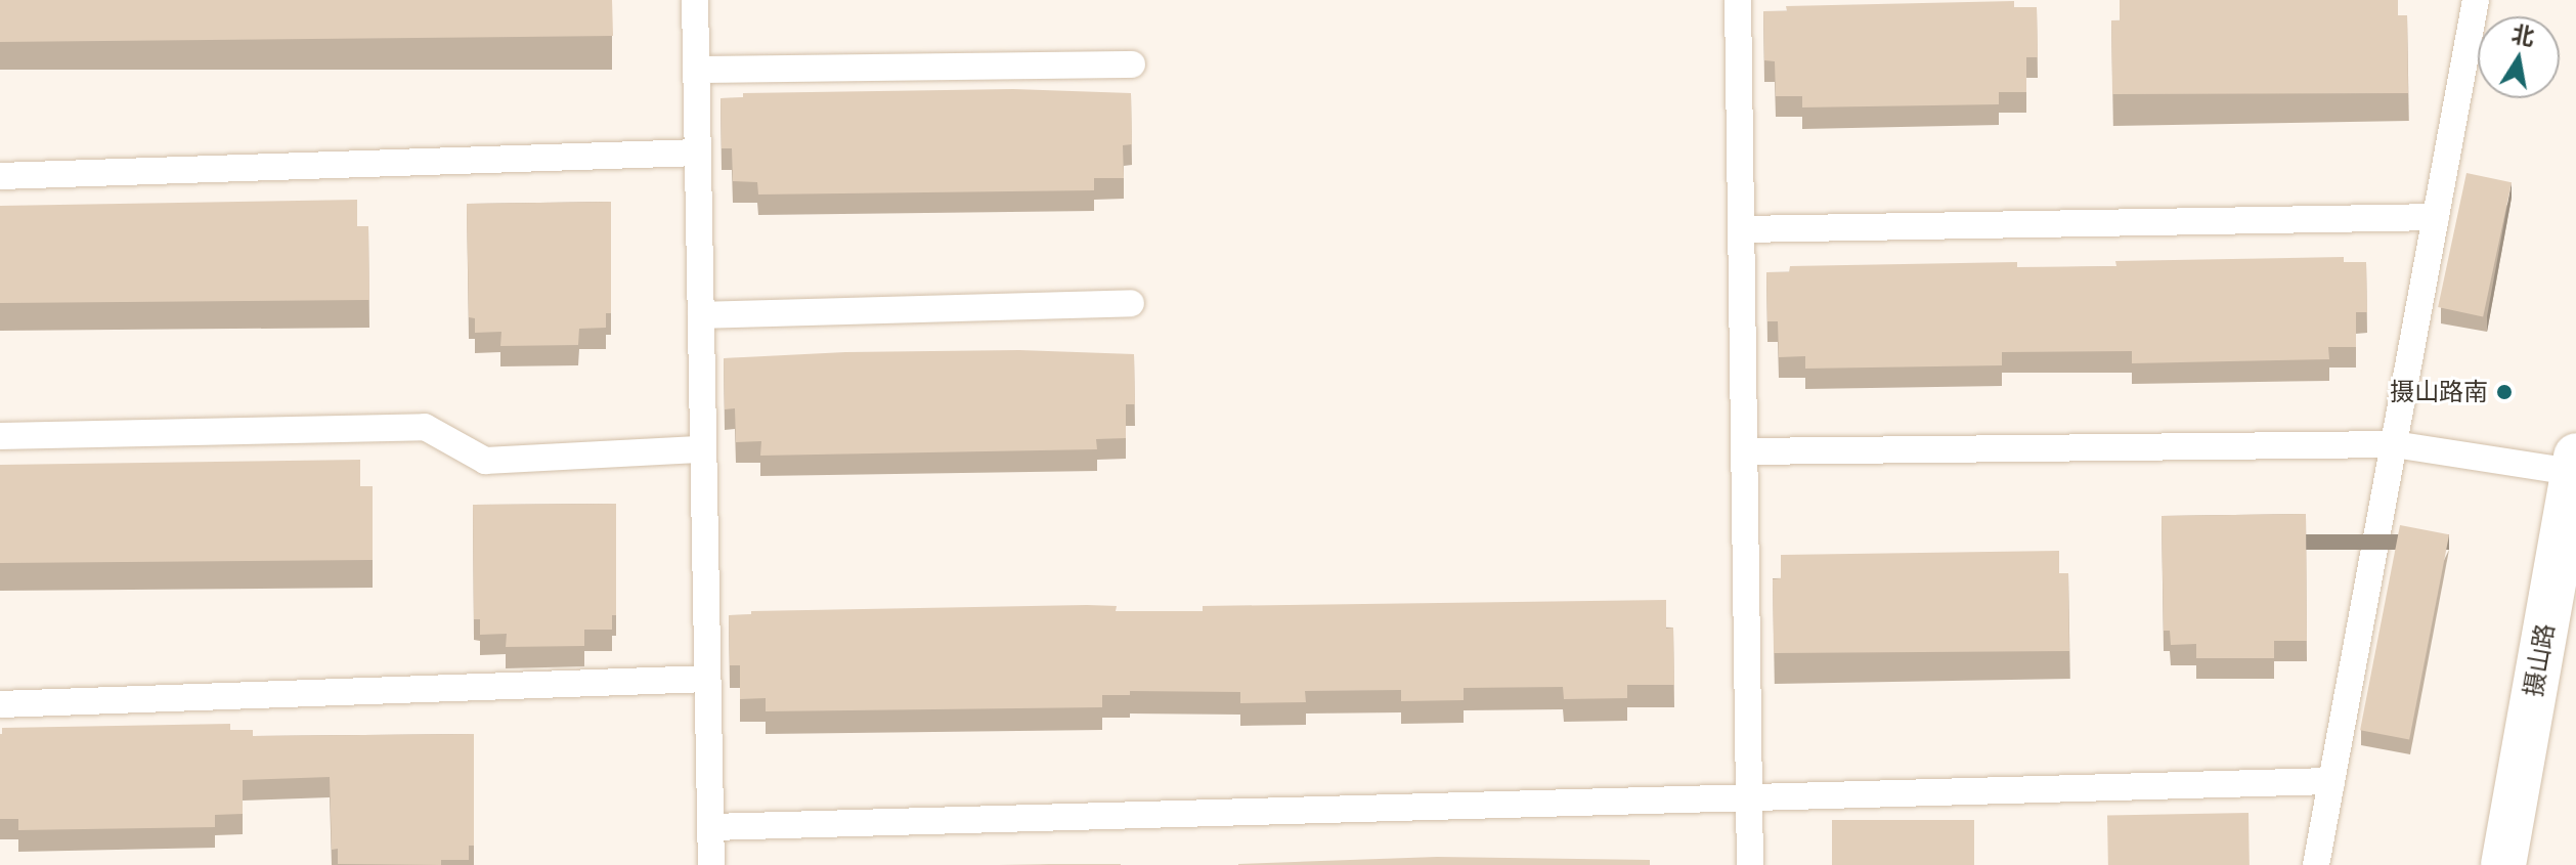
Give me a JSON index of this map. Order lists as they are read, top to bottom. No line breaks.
{"streets":{"street":["摄山路"]},"places":["摄山路南"],"north":"top"}
